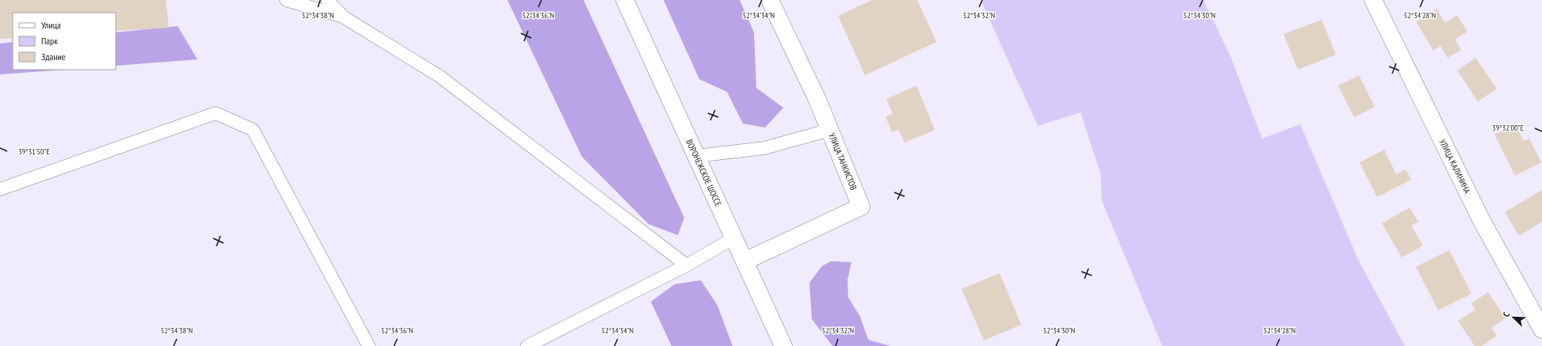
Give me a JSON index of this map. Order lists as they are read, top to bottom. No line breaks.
{"streets":{"street":["УЛИЦА ТАНКИСТОВ","УЛИЦА КАЛИНИНА","ВОРОНЕЖСКОЕ ШОССЕ"]},"crossings":[["УЛИЦА ТАНКИСТОВ","ВОРОНЕЖСКОЕ ШОССЕ"]],"legend":["Улица","Парк","Здание"],"north":"top left","coordinates":["52°34'36\"N","52°34'34\"N","52°34'32\"N","52°34'30\"N","52°34'28\"N","52°34'38\"N","39°32'00\"E","39°31'50\"E"]}
